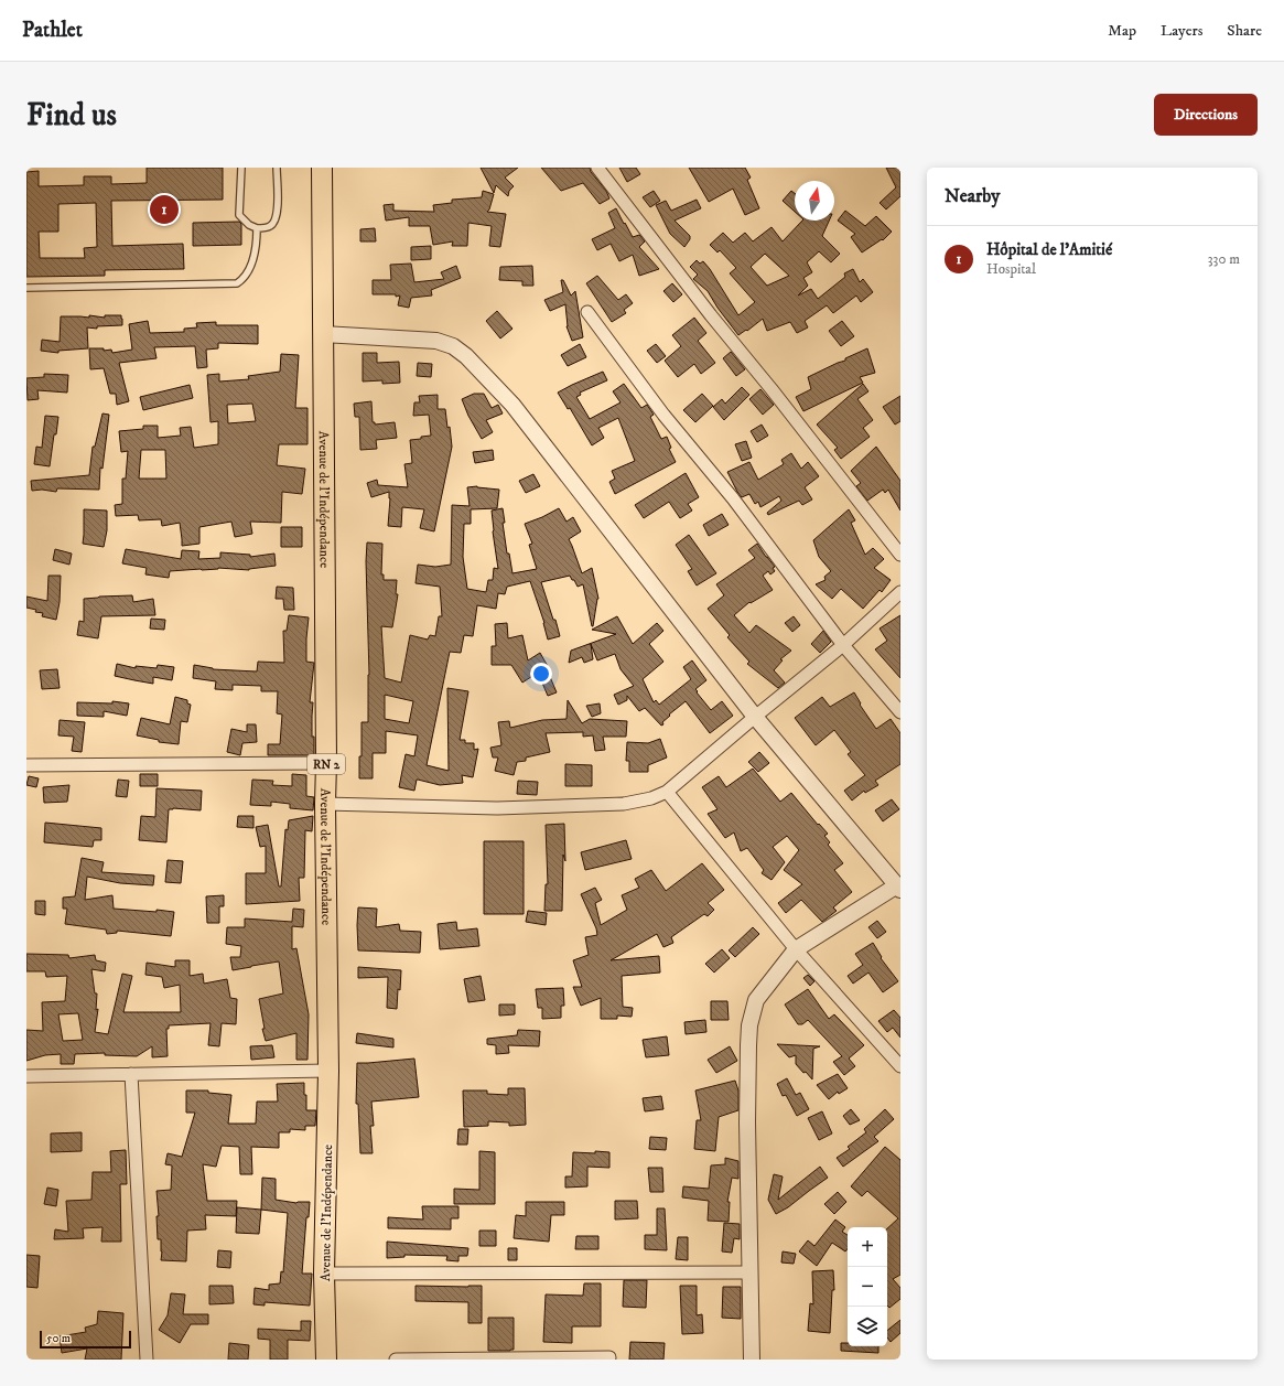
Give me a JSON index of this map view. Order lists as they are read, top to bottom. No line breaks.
{"streets":{"main road":["Avenue de l'Indépendance","RN 2"]},"scale_bar":"50 m","north":"top","page":{"header":"Pathlet","nav":["Map","Layers","Share"],"buttons":"Directions","title":"Find us","heading":"Nearby","pins":"1","list":[{"mark":"1","name":"Hôpital de l'Amitié","note":"Hospital","value":"330 m"}],"map_buttons":["+","−"],"scale":"50 m"}}
